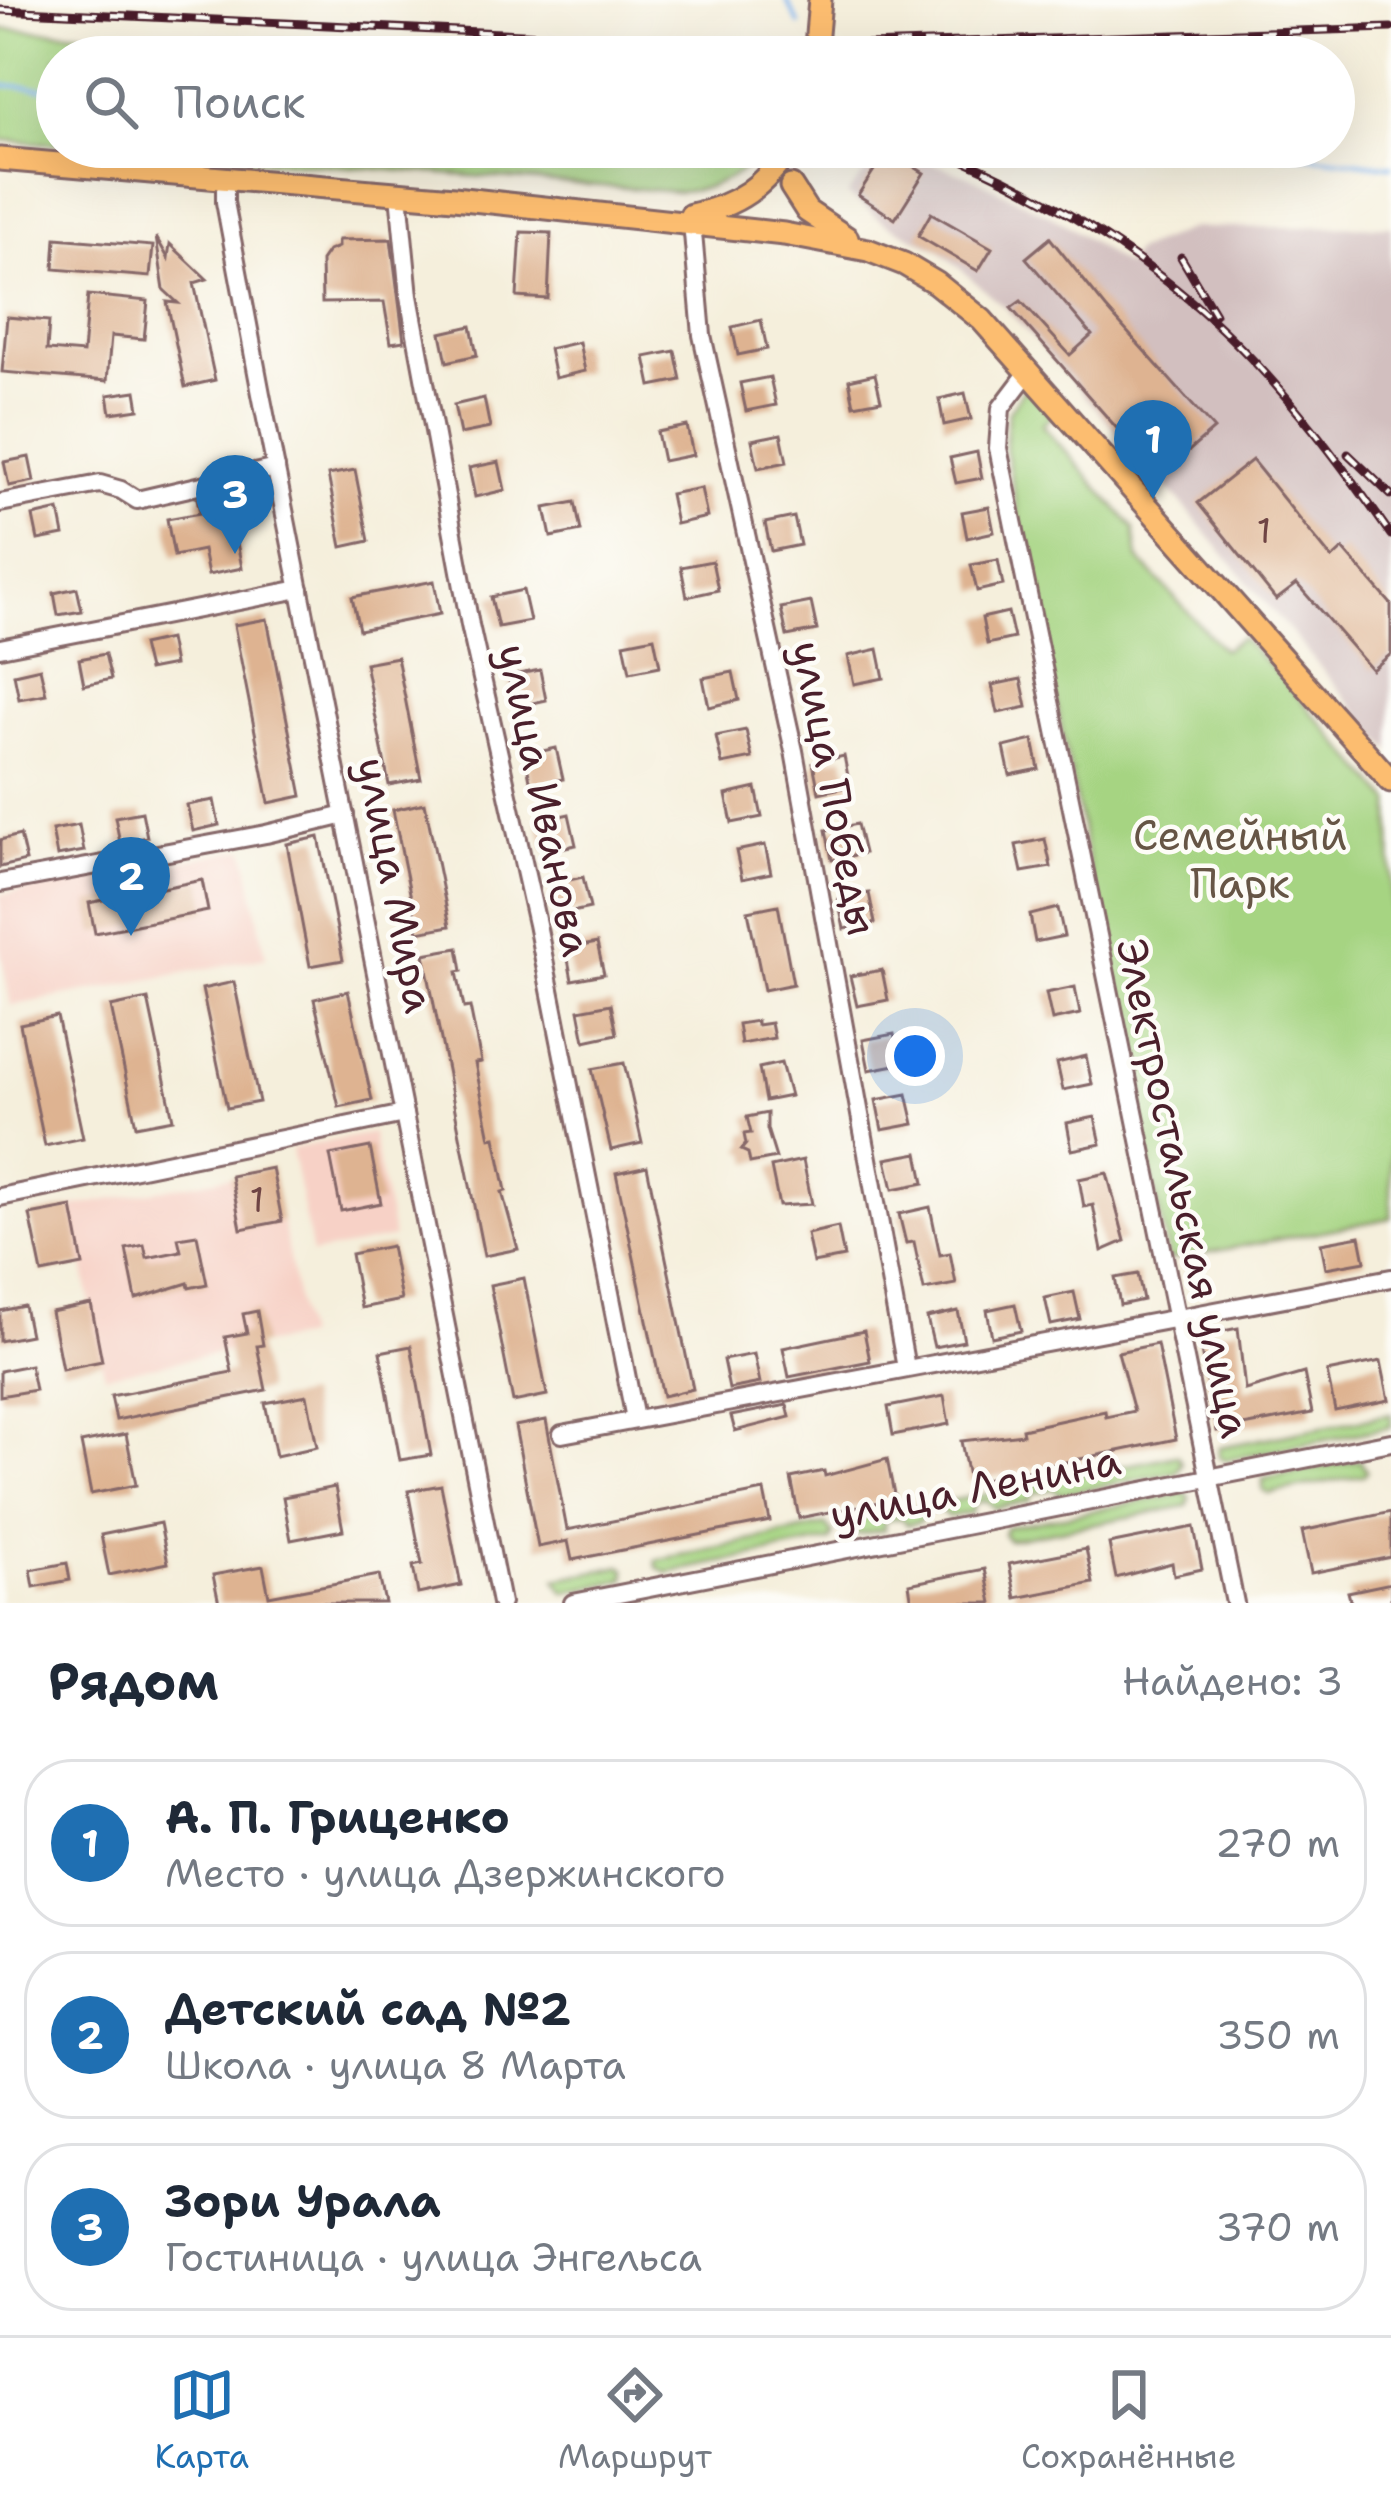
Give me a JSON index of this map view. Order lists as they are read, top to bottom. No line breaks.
{"streets":{"street":["улица Победы","улица Иванова","улица Мира","Электростальская улица","улица Ленина"]},"crossings":[["Электростальская улица","улица Ленина"]],"parks":["Семейный Парк"],"house_numbers":["1","1"],"page":{"search":"Поиск","pins":["1","3","2"],"heading":["Рядом","Найдено: 3"],"list":[{"mark":"1","name":"А. П. Гриценко","note":"Место · улица Дзержинского","value":"270 m"},{"mark":"2","name":"Детский сад №2","note":"Школа · улица 8 Марта","value":"350 m"},{"mark":"3","name":"Зори Урала","note":"Гостиница · улица Энгельса","value":"370 m"}],"nav":["Карта","Маршрут","Сохранённые"]}}
